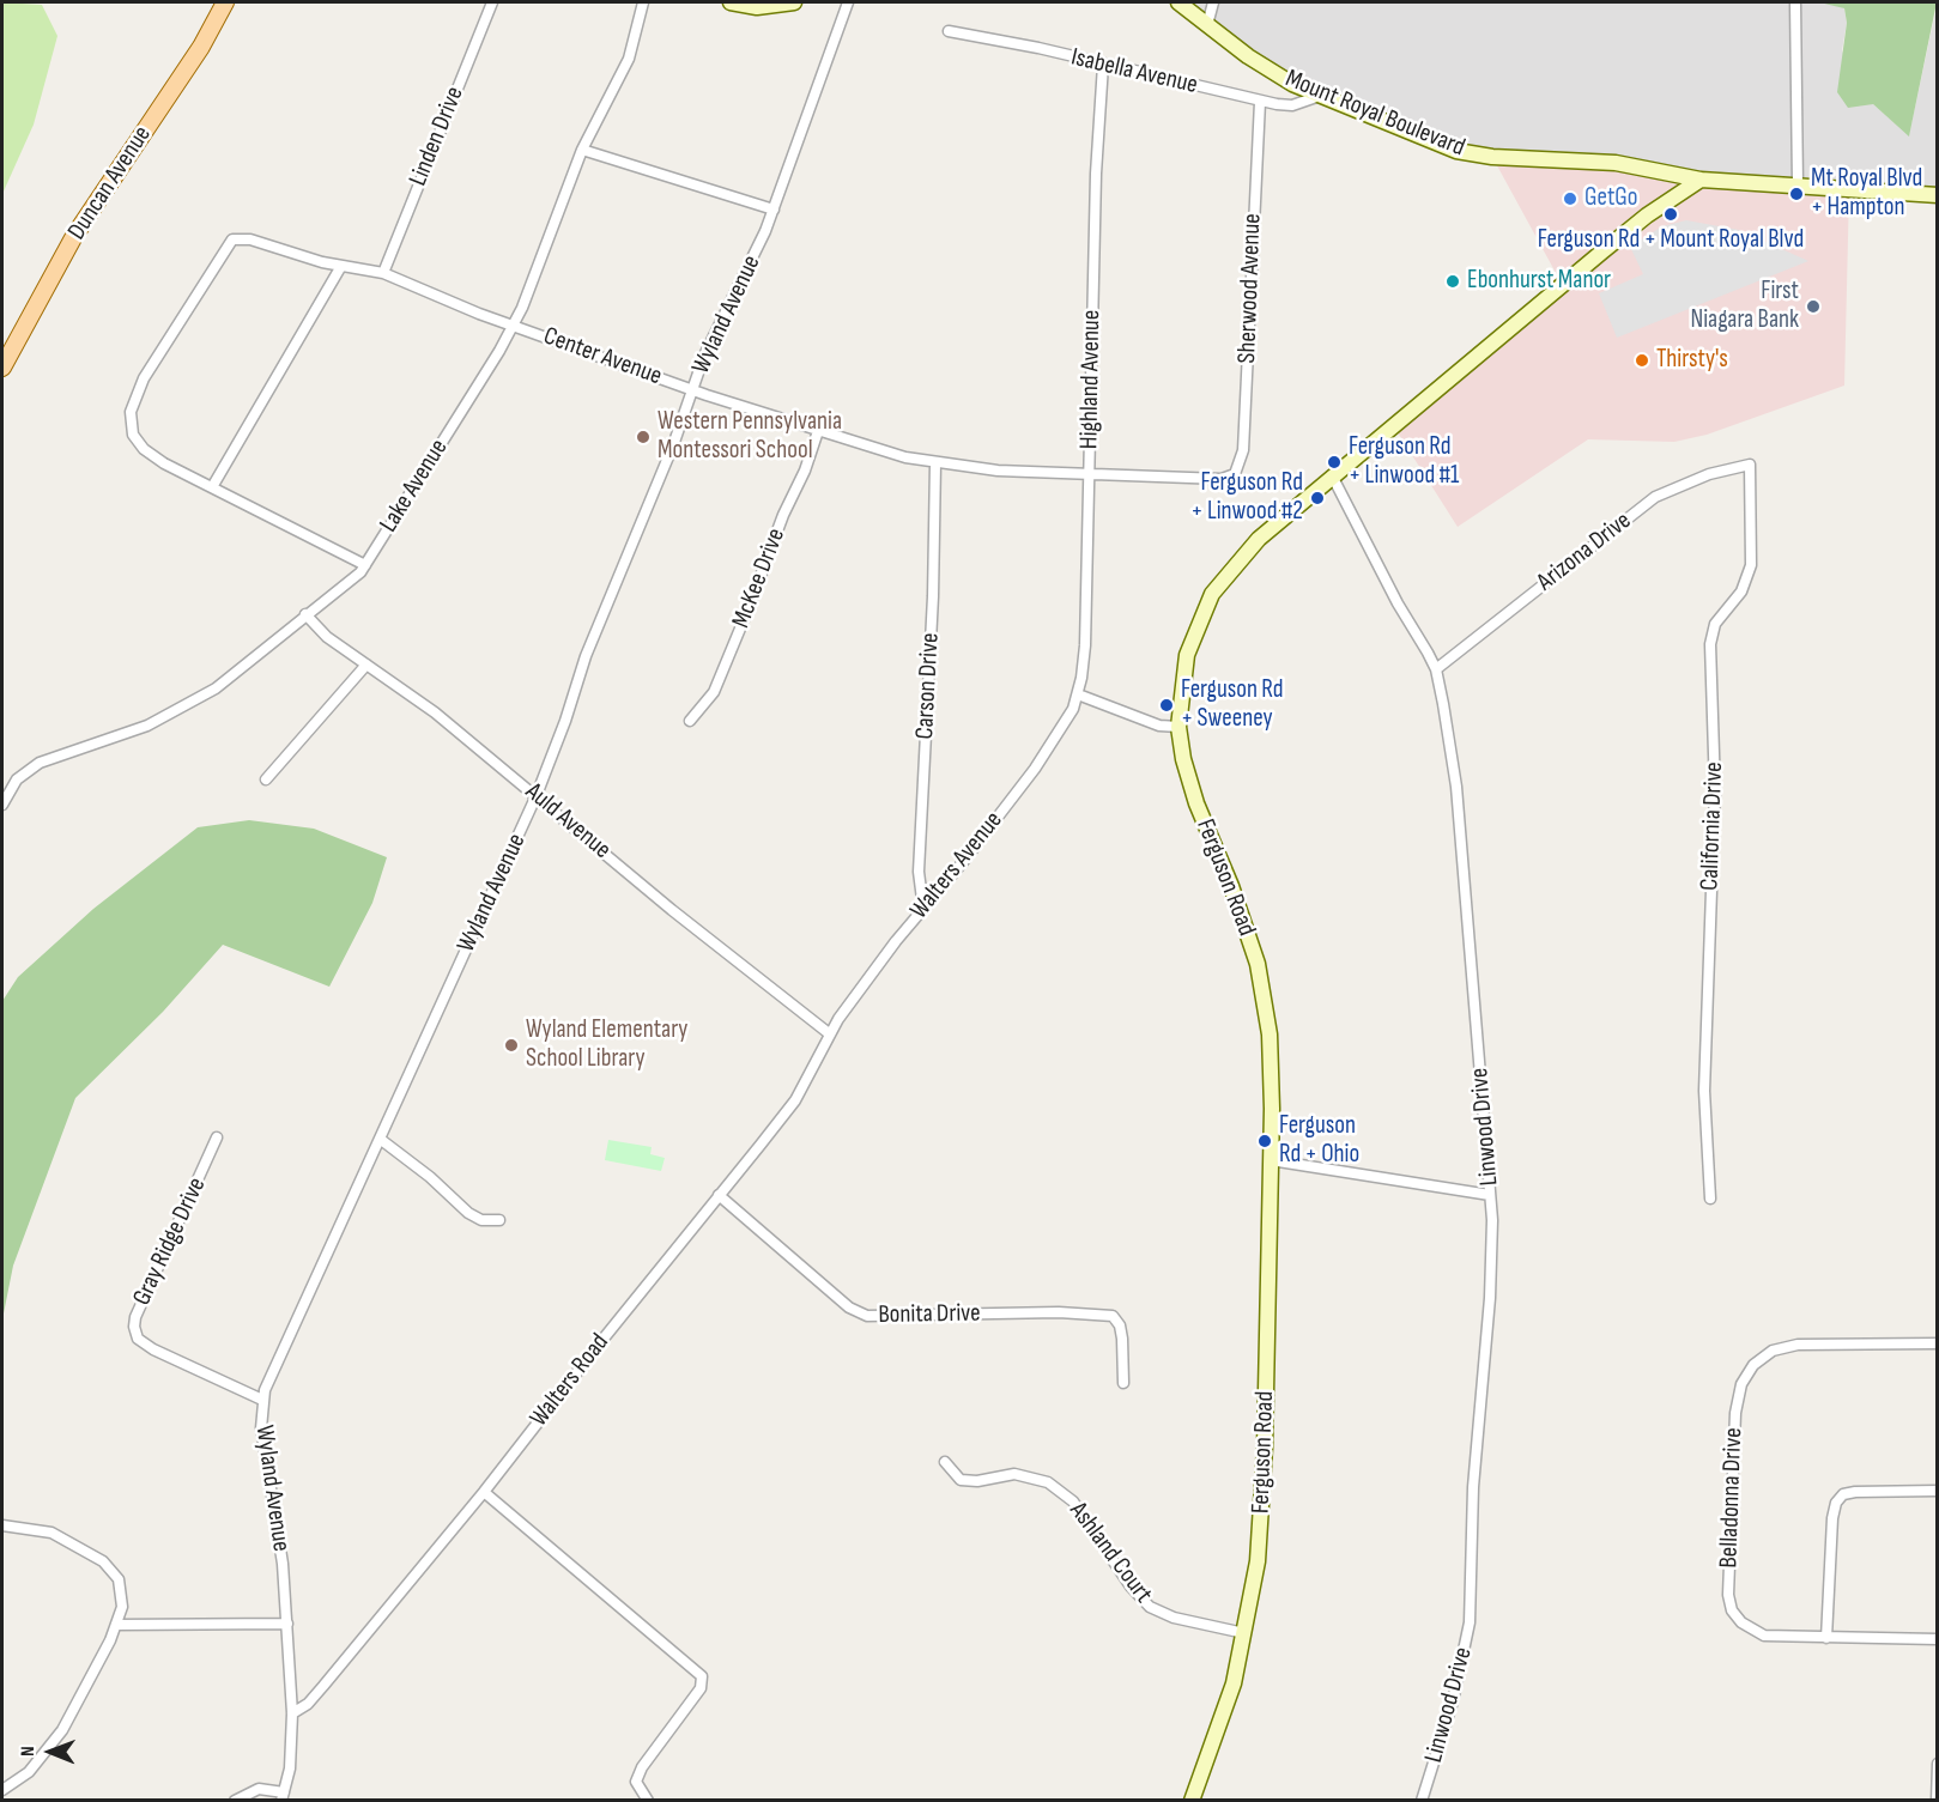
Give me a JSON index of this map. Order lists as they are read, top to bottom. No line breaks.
{"streets":{"main road":["Duncan Avenue"],"street":["Isabella Avenue","Mount Royal Boulevard","Linden Drive","Sherwood Avenue","Wyland Avenue","Center Avenue","Highland Avenue","Lake Avenue","Arizona Drive","McKee Drive","Carson Drive","Auld Avenue","California Drive","Walters Avenue","Ferguson Road","Linwood Drive","Gray Ridge Drive","Bonita Drive","Walters Road","Belladonna Drive","Ashland Court"]},"crossings":[["Isabella Avenue","Mount Royal Boulevard"],["Isabella Avenue","Sherwood Avenue"],["Isabella Avenue","Highland Avenue"],["Mount Royal Boulevard","Ferguson Road"],["Linden Drive","Center Avenue"],["Sherwood Avenue","Center Avenue"],["Wyland Avenue","Center Avenue"],["Wyland Avenue","Auld Avenue"],["Wyland Avenue","Gray Ridge Drive"],["Wyland Avenue","Walters Road"],["Center Avenue","Highland Avenue"],["Center Avenue","Lake Avenue"],["Center Avenue","McKee Drive"],["Center Avenue","Carson Drive"],["Highland Avenue","Walters Avenue"],["Lake Avenue","Auld Avenue"],["Arizona Drive","California Drive"],["Arizona Drive","Linwood Drive"],["Carson Drive","Walters Avenue"],["Auld Avenue","Walters Avenue"],["Auld Avenue","Walters Road"],["Walters Avenue","Walters Road"],["Ferguson Road","Linwood Drive"],["Ferguson Road","Ashland Court"],["Bonita Drive","Walters Road"]],"places":["Mt Royal Blvd + Hampton","GetGo","Ferguson Rd + Mount Royal Blvd","Ebonhurst Manor","First Niagara Bank","Thirsty's","Western Pennsylvania Montessori School","Ferguson Rd + Linwood #1","Ferguson Rd + Linwood #2","Ferguson Rd + Sweeney","Wyland Elementary School Library","Ferguson Rd + Ohio"],"north":"left"}
